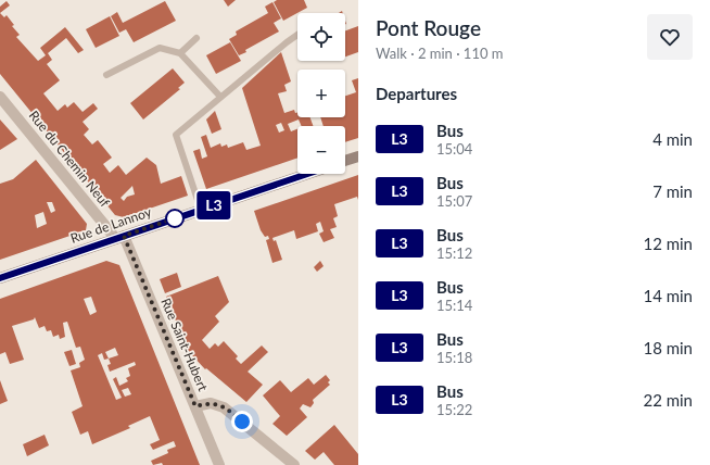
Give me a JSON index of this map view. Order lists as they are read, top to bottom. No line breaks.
{"streets":{"main road":["Rue de Lannoy"],"street":["Rue du Chemin Neuf","Rue Saint-Hubert"]},"crossings":[["Rue du Chemin Neuf","Rue de Lannoy"],["Rue du Chemin Neuf","Rue Saint-Hubert"],["Rue de Lannoy","Rue Saint-Hubert"]],"lines":["bus line L3"],"page":{"on_map":"L3","heading":[["Pont Rouge","Walk · 2 min · 110 m"],"Departures"],"map_buttons":["+","−"],"list":[{"mark":"L3","name":"Bus","note":"15:04","value":"4 min"},{"mark":"L3","name":"Bus","note":"15:07","value":"7 min"},{"mark":"L3","name":"Bus","note":"15:12","value":"12 min"},{"mark":"L3","name":"Bus","note":"15:14","value":"14 min"},{"mark":"L3","name":"Bus","note":"15:18","value":"18 min"},{"mark":"L3","name":"Bus","note":"15:22","value":"22 min"}]}}
